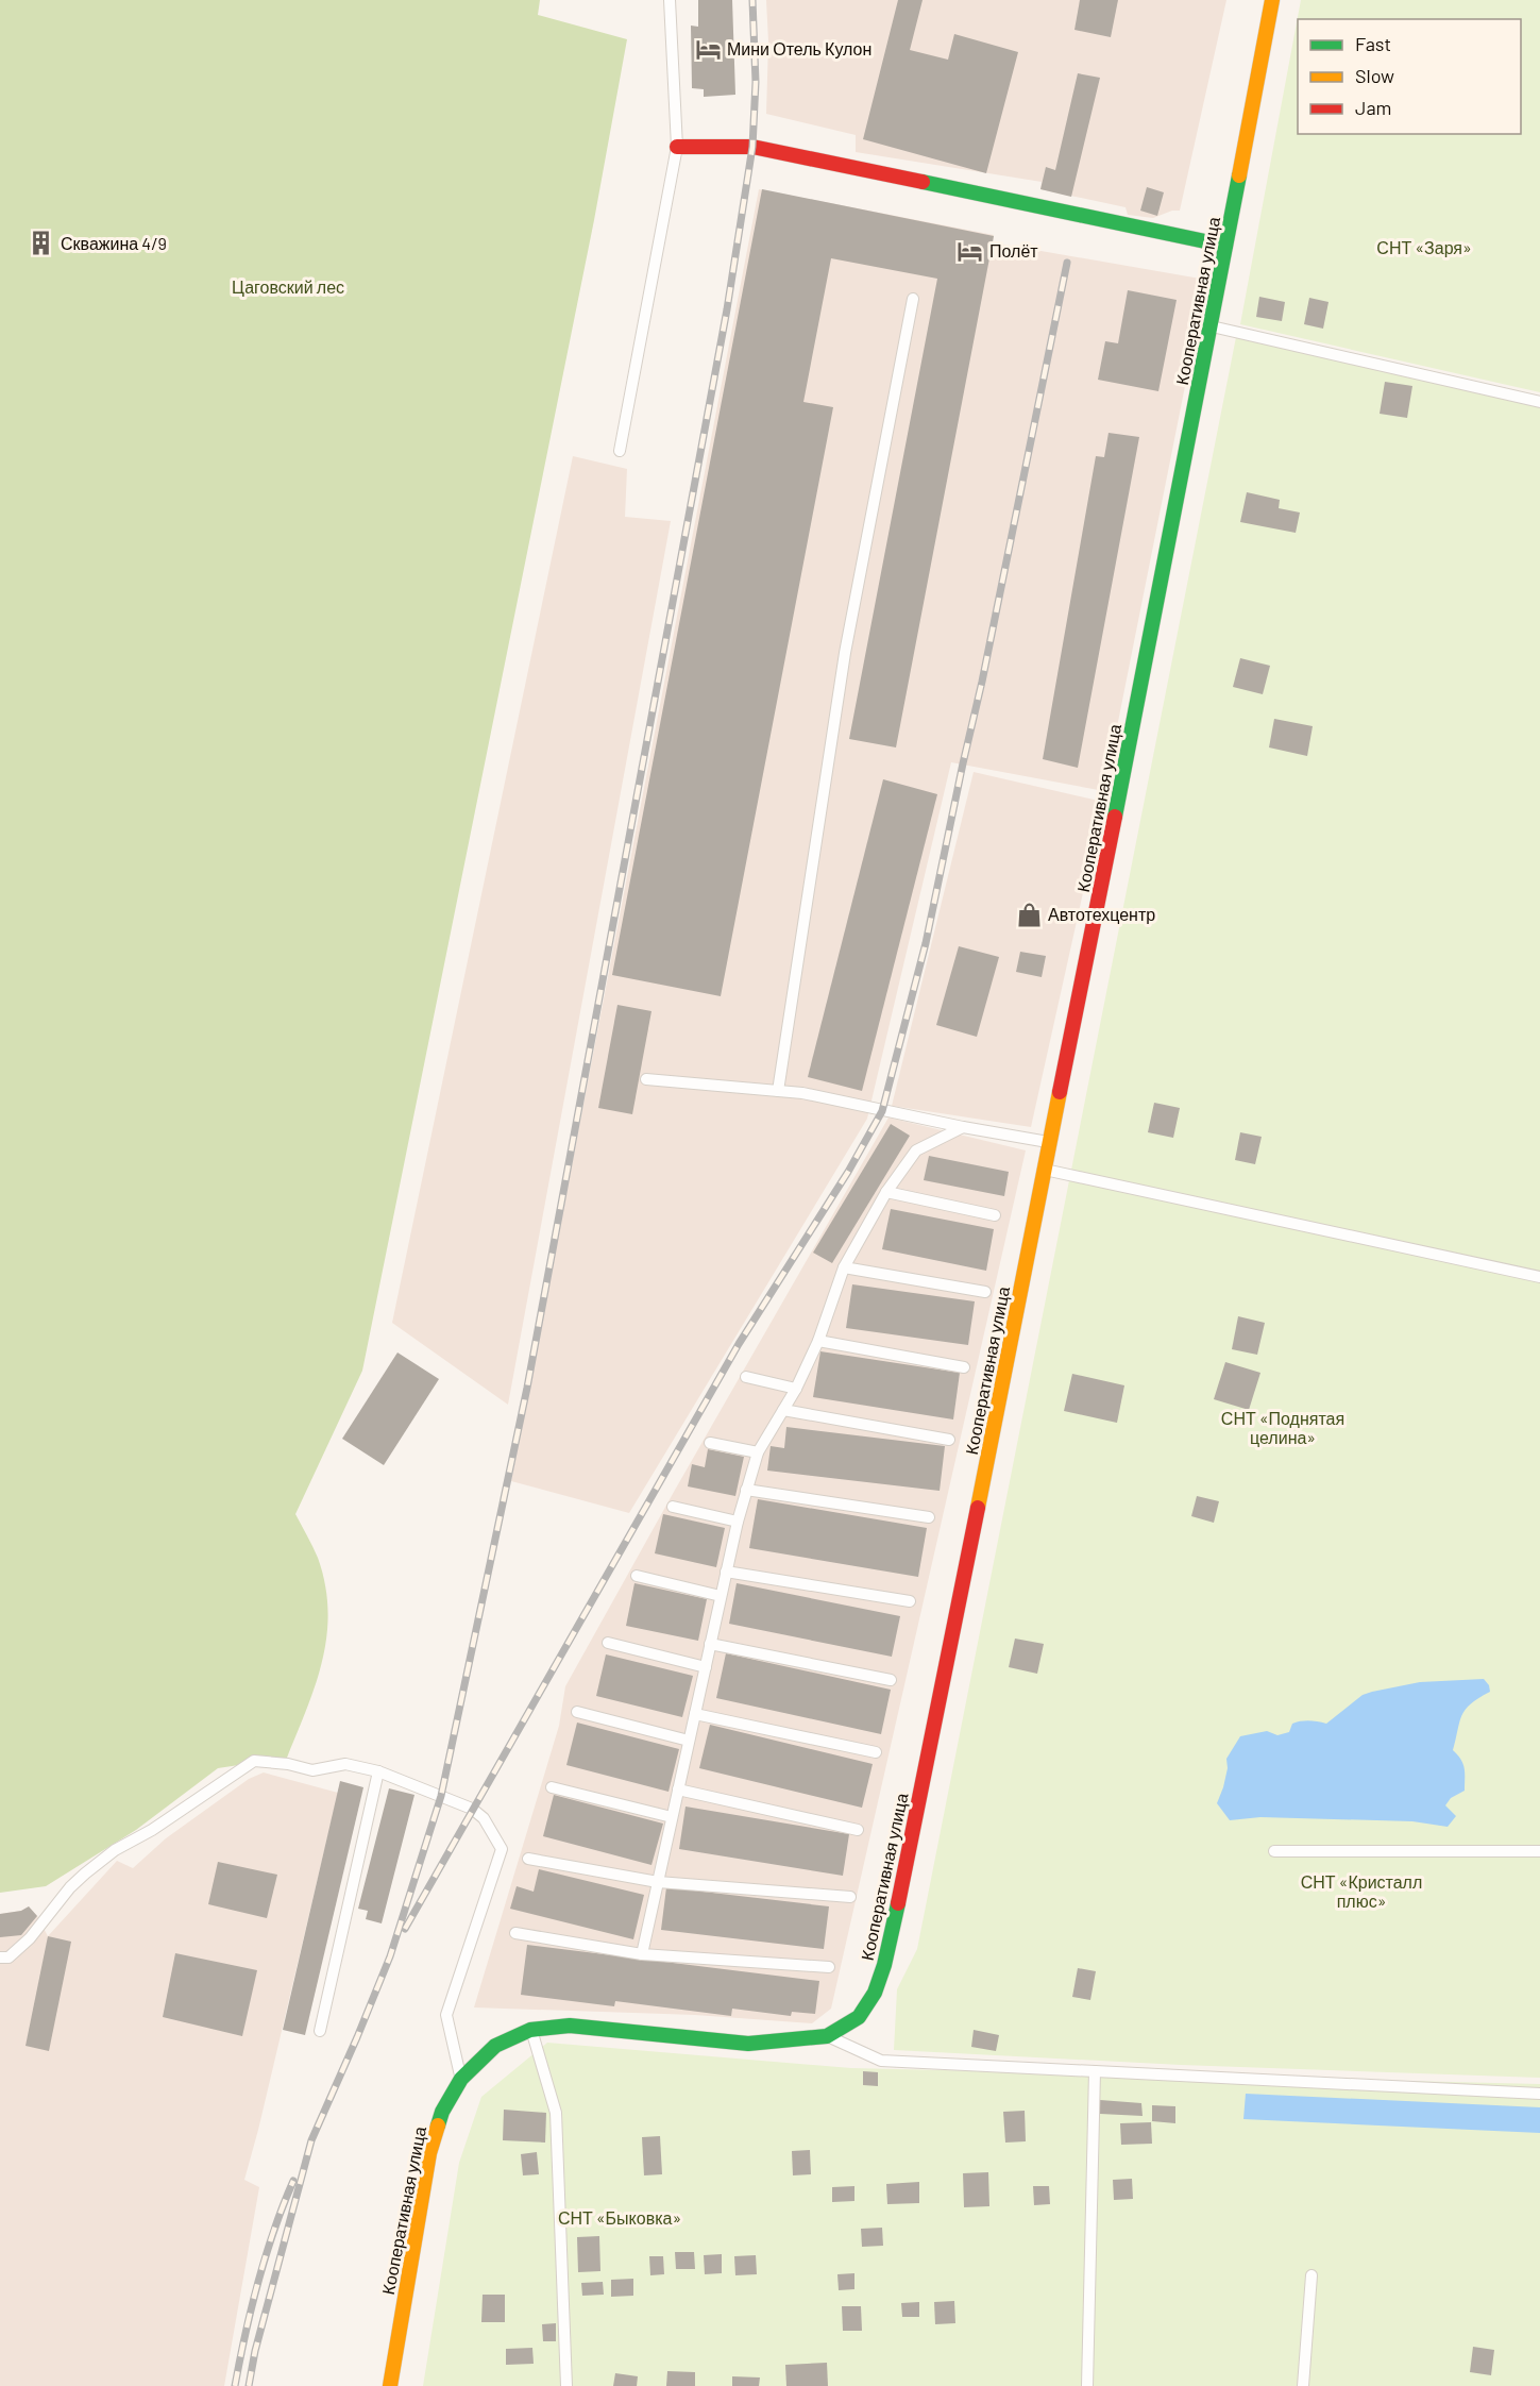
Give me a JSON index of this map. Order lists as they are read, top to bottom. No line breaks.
{"streets":{"main road":["Кооперативная улица"]},"parks":["СНТ «Заря»","Цаговский лес","СНТ «Поднятая целина»","СНТ «Кристалл плюс»","СНТ «Быковка»"],"places":{"hotel":["Мини Отель Кулон","Полёт"],"building":["Скважина 4/9"],"shop":["Автотехцентр"]},"legend":["Fast","Slow","Jam"]}
